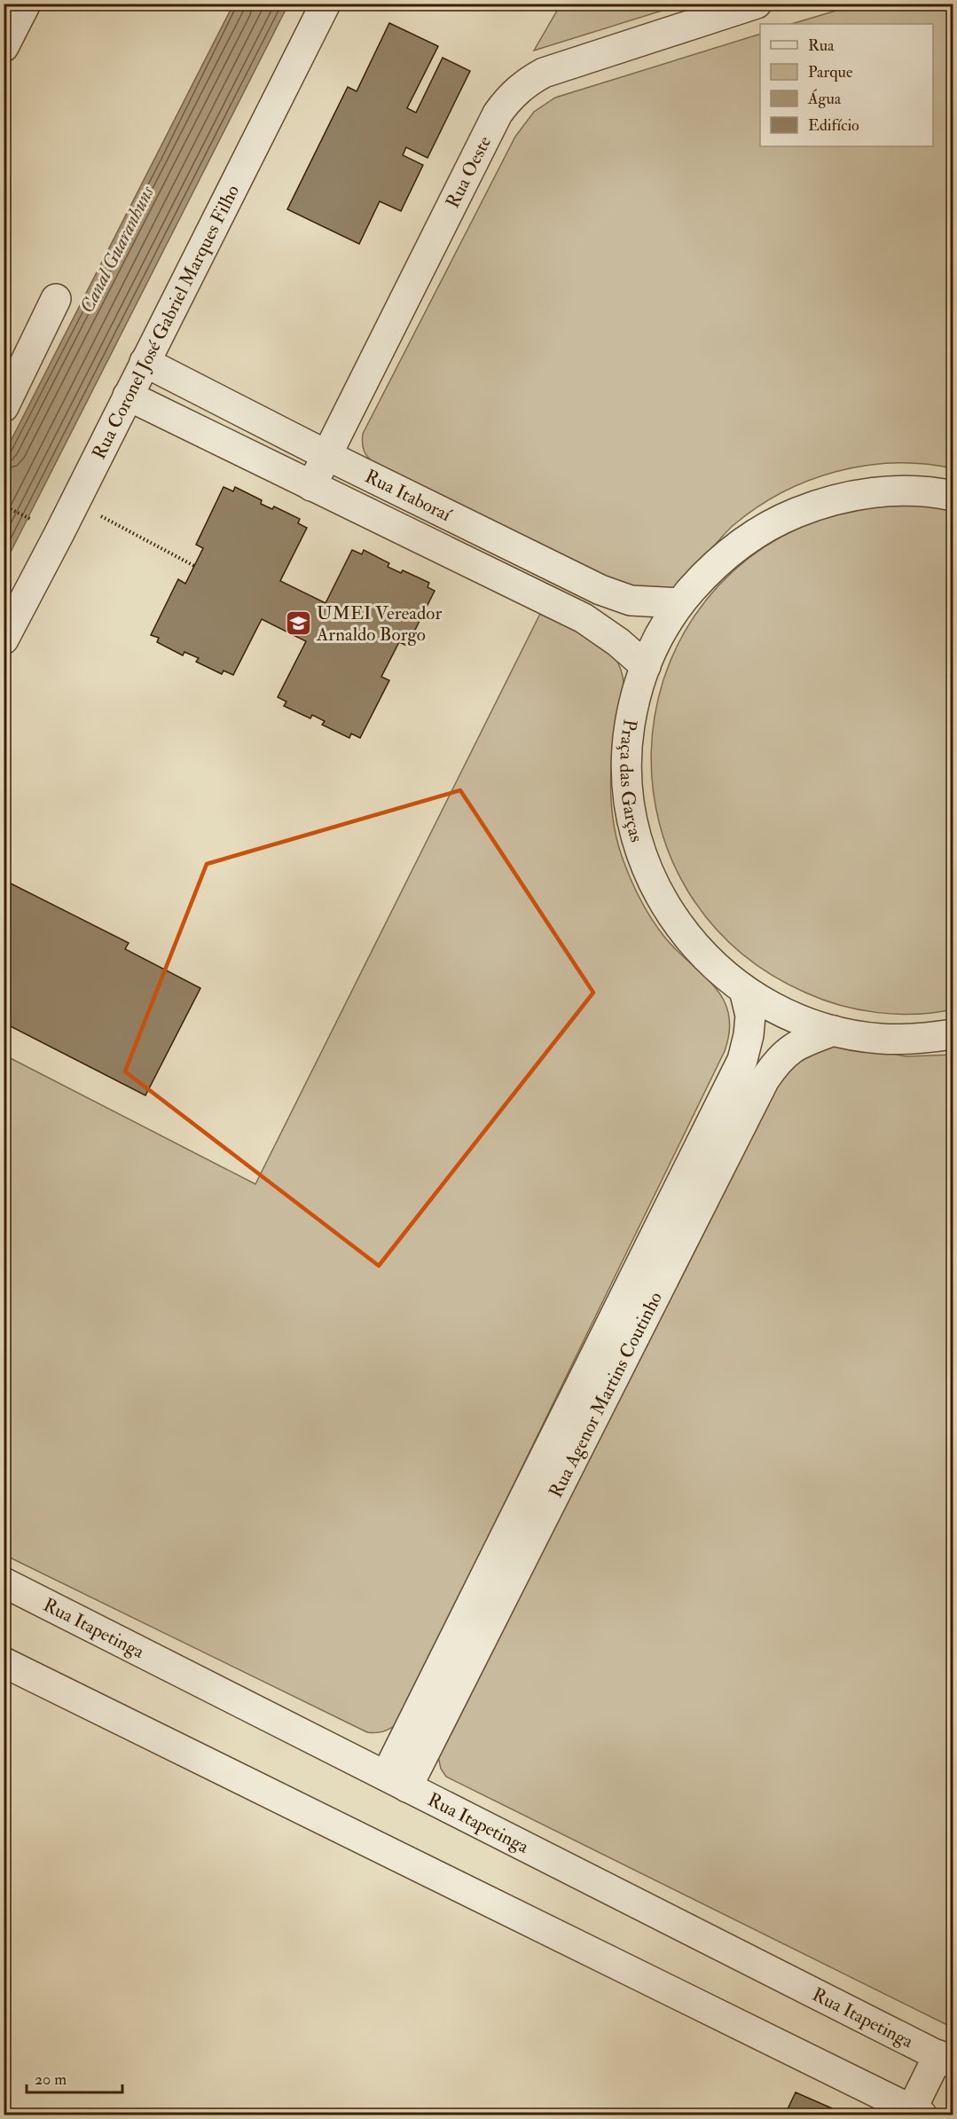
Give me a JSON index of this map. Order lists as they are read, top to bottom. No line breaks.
{"streets":{"street":["Rua Oeste","Rua Coronel José Gabriel Marques Filho","Rua Itaboraí","Praça das Garças","Rua Agenor Martins Coutinho","Rua Itapetinga"]},"crossings":[["Rua Oeste","Rua Itaboraí"],["Rua Coronel José Gabriel Marques Filho","Rua Itaboraí"],["Rua Itaboraí","Praça das Garças"],["Praça das Garças","Rua Agenor Martins Coutinho"],["Rua Agenor Martins Coutinho","Rua Itapetinga"]],"water":["Canal Guaranhuns"],"places":{"school or university":["UMEI Vereador Arnaldo Borgo"]},"legend":["Rua","Parque","Água","Edifício"],"scale_bar":"20 m"}
